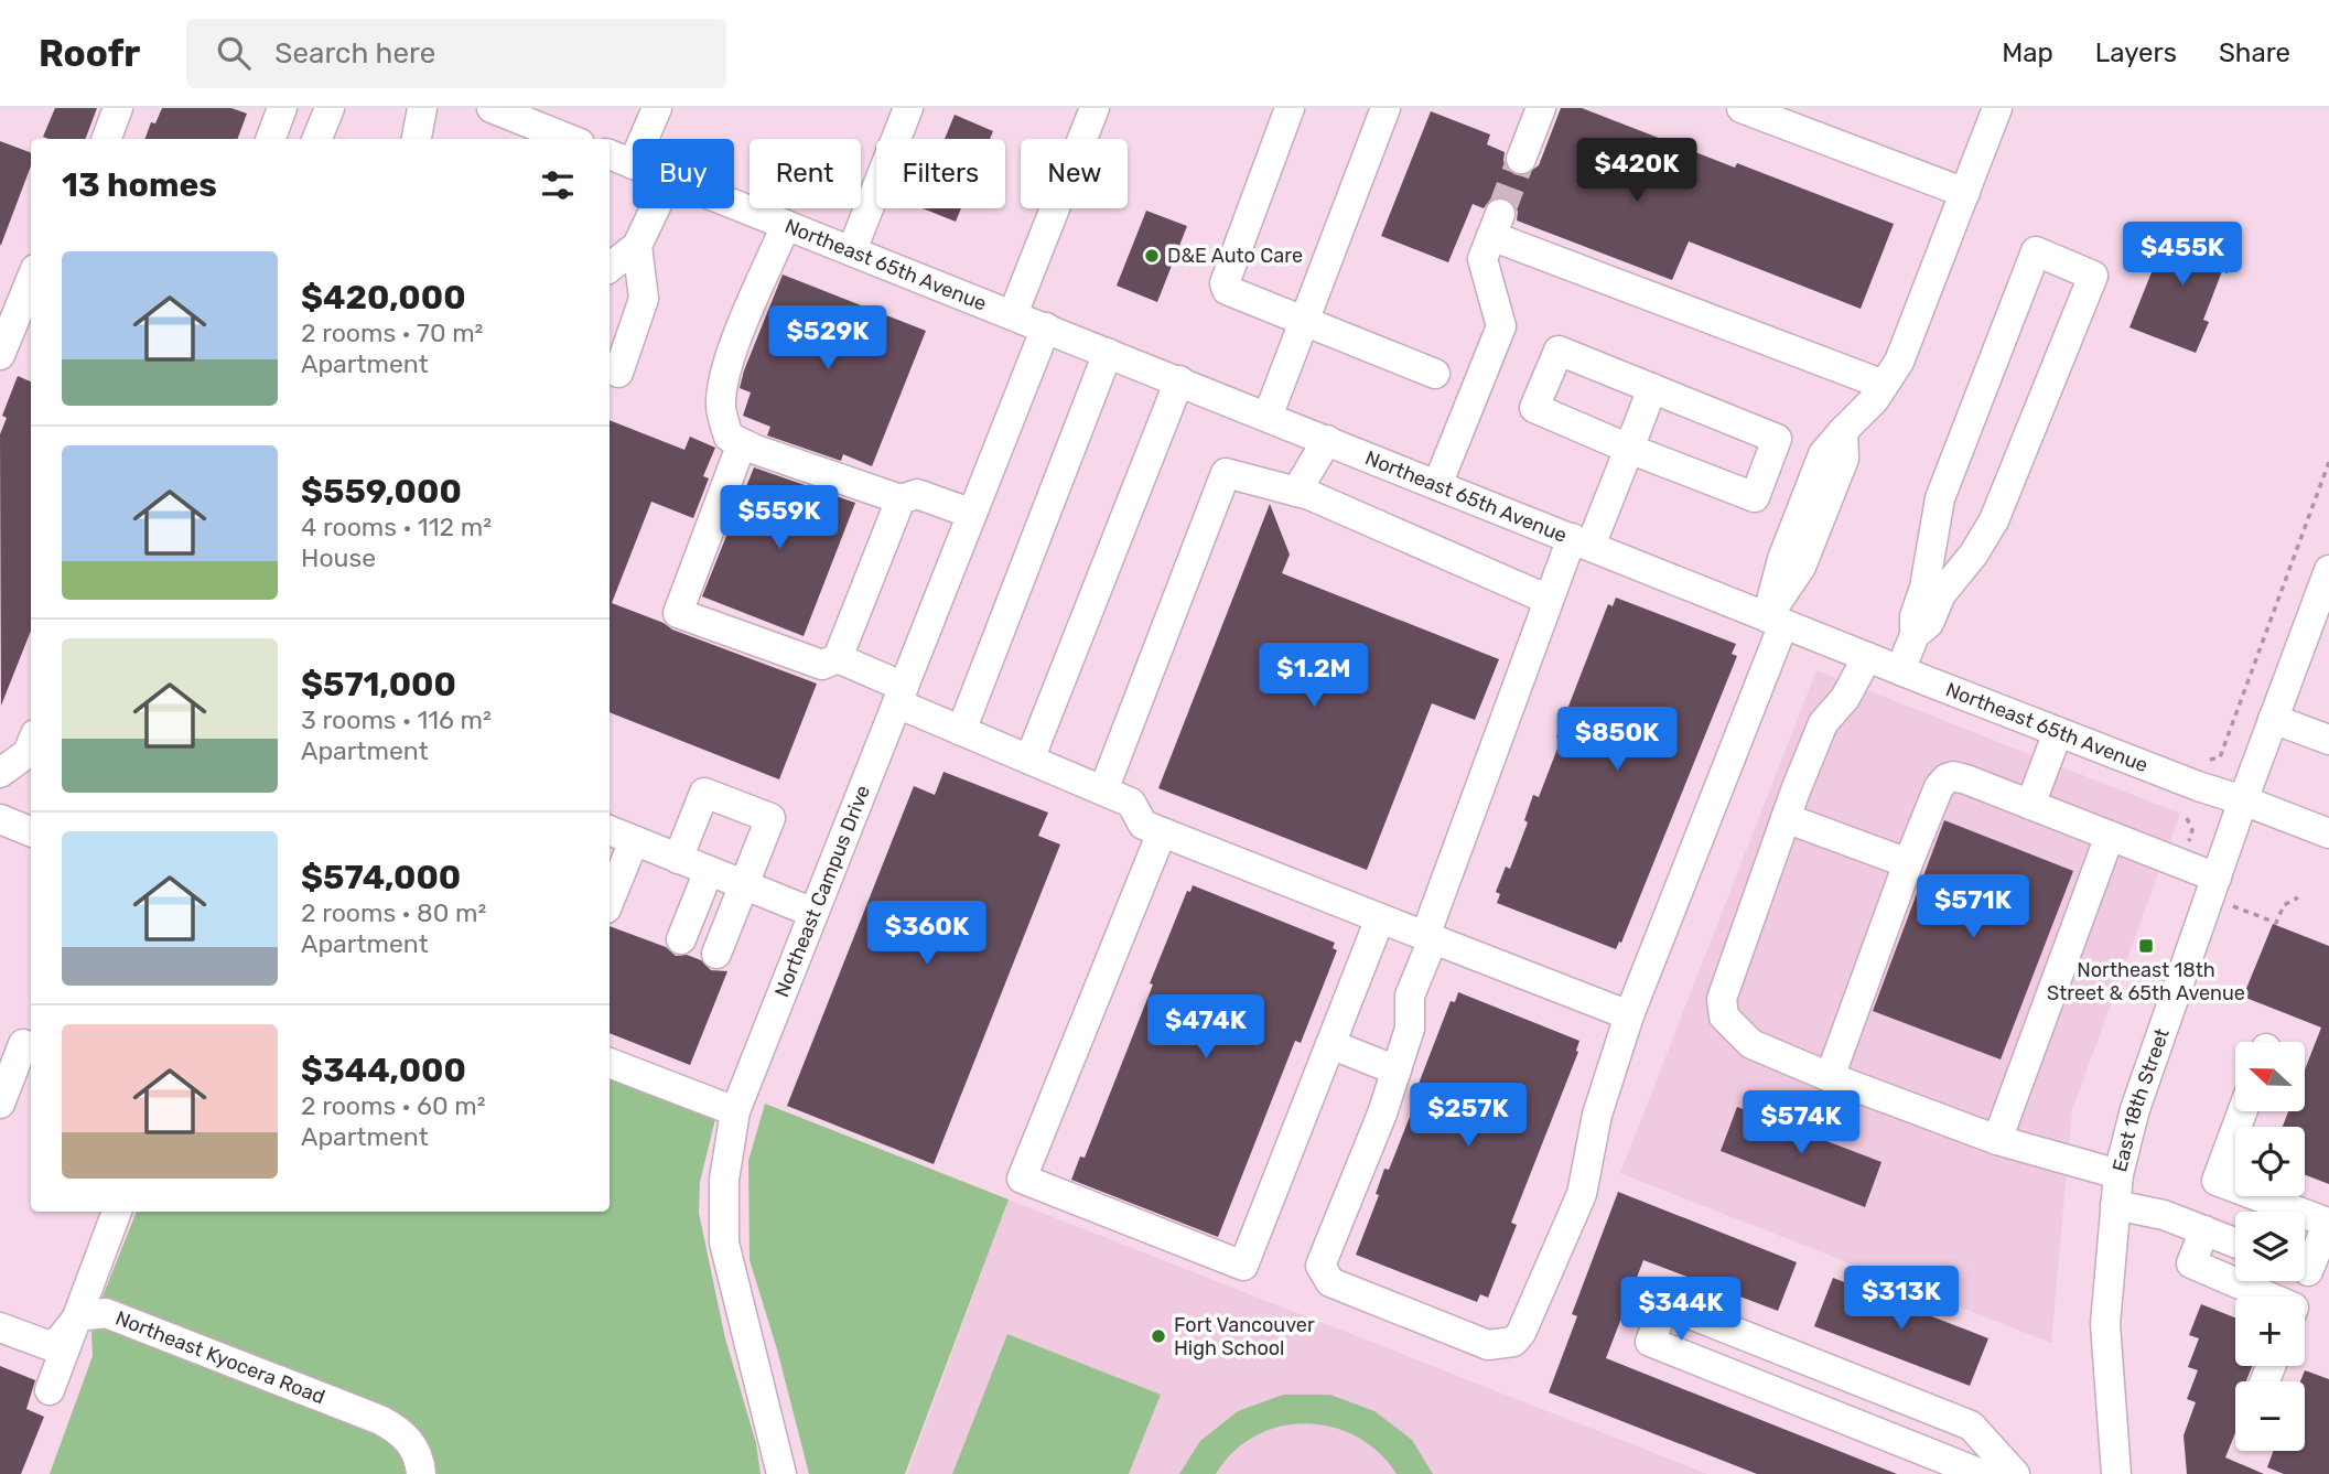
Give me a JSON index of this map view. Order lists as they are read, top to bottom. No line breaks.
{"streets":{"street":["Northeast 65th Avenue","Northeast Campus Drive","East 18th Street","Northeast Kyocera Road"]},"crossings":[["Northeast 65th Avenue","Northeast Campus Drive"],["Northeast 65th Avenue","East 18th Street"]],"places":{"other":["D&E Auto Care","Fort Vancouver High School"],"transit":["Northeast 18th Street & 65th Avenue"]},"north":"left","page":{"header":"Roofr","search":"Search here","nav":["Map","Layers","Share"],"price":["$420K","$455K","$529K","$559K","$1.2M","$850K","$571K","$360K","$474K","$257K","$574K","$313K","$344K"],"chip":["Buy","Rent","Filters","New"],"heading":"13 homes","list":[{"name":"$420,000","note":"2 rooms · 70 m² · Apartment"},{"name":"$559,000","note":"4 rooms · 112 m² · House"},{"name":"$571,000","note":"3 rooms · 116 m² · Apartment"},{"name":"$574,000","note":"2 rooms · 80 m² · Apartment"},{"name":"$344,000","note":"2 rooms · 60 m² · Apartment"}],"map_buttons":["+","−"]}}
